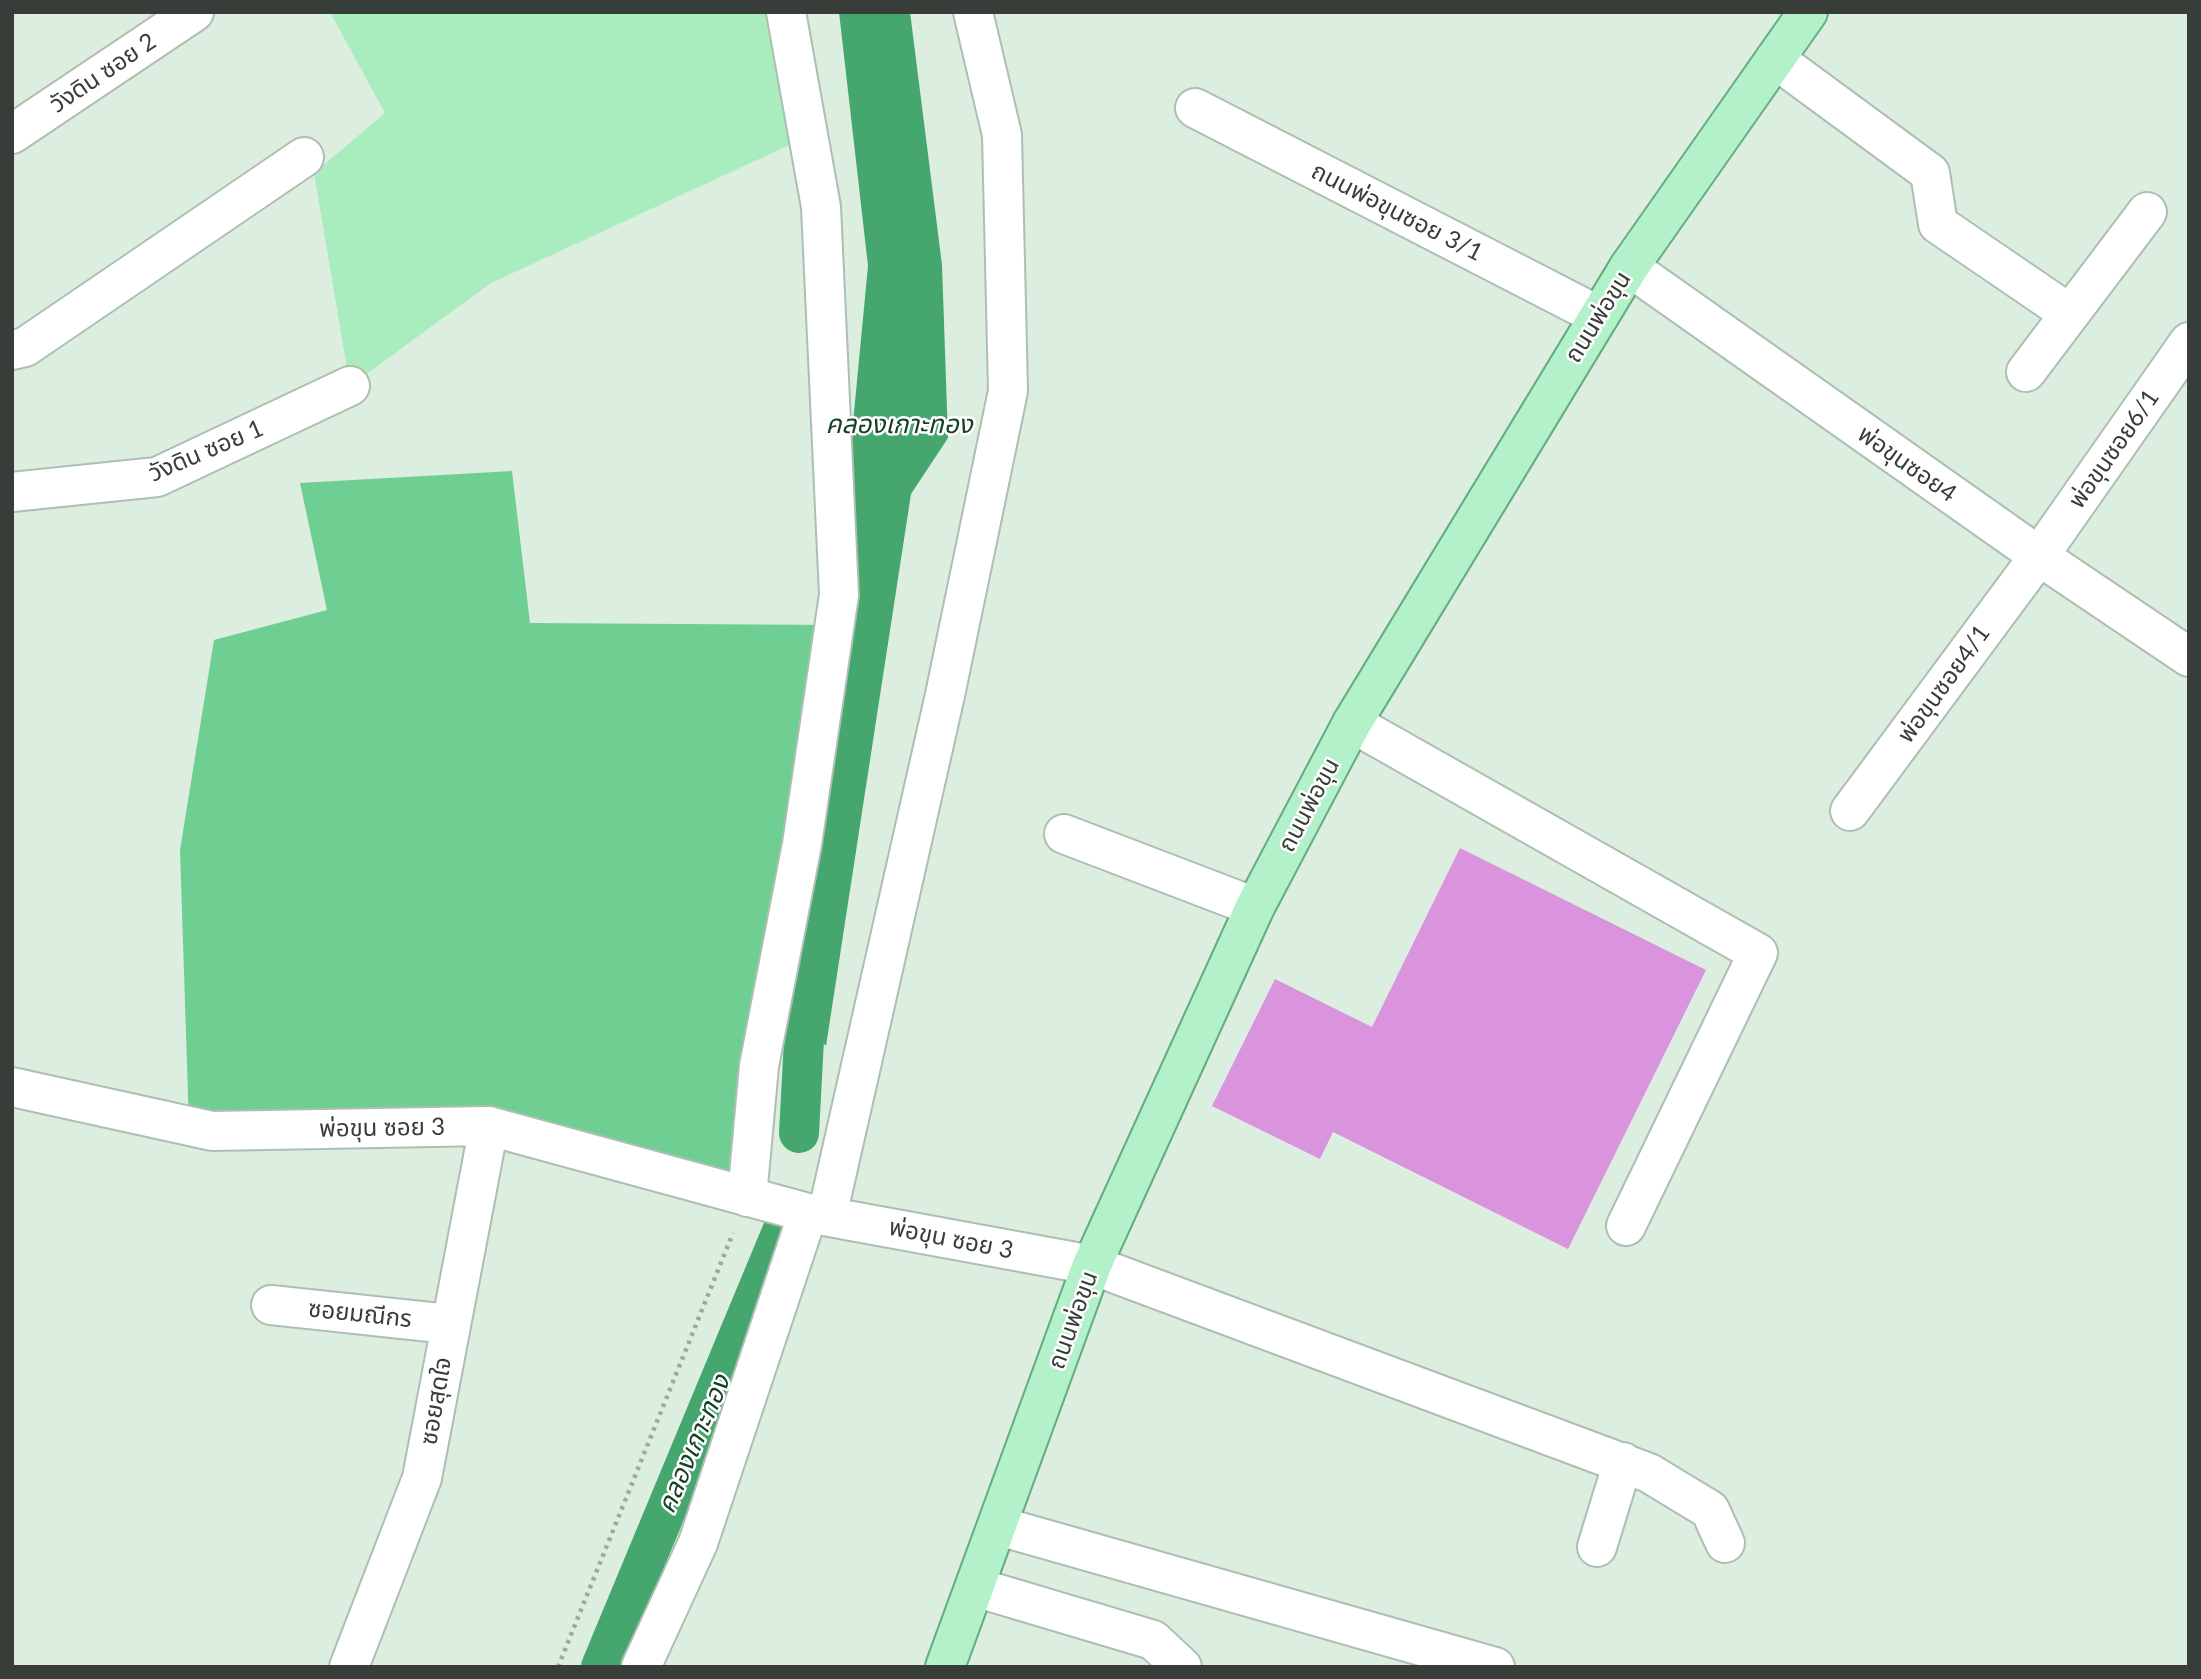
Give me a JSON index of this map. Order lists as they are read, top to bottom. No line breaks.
{"streets":{"main road":["ถนนพ่อขุน"],"street":["วังดิน ซอย 2","ถนนพ่อขุนซอย 3/1","พ่อขุนซอย6/1","วังดิน ซอย 1","พ่อขุนซอย4","พ่อขุนซอย4/1","พ่อขุน ซอย 3","ซอยมณีกร","ซอยสุดใจ"]},"crossings":[["ถนนพ่อขุนซอย 3/1","ถนนพ่อขุน"],["ถนนพ่อขุน","พ่อขุนซอย4"],["ถนนพ่อขุน","พ่อขุน ซอย 3"],["พ่อขุนซอย6/1","พ่อขุนซอย4"],["พ่อขุนซอย6/1","พ่อขุนซอย4/1"],["พ่อขุนซอย4","พ่อขุนซอย4/1"],["พ่อขุน ซอย 3","ซอยสุดใจ"],["ซอยมณีกร","ซอยสุดใจ"]],"water":["คลองเกาะทอง"]}
